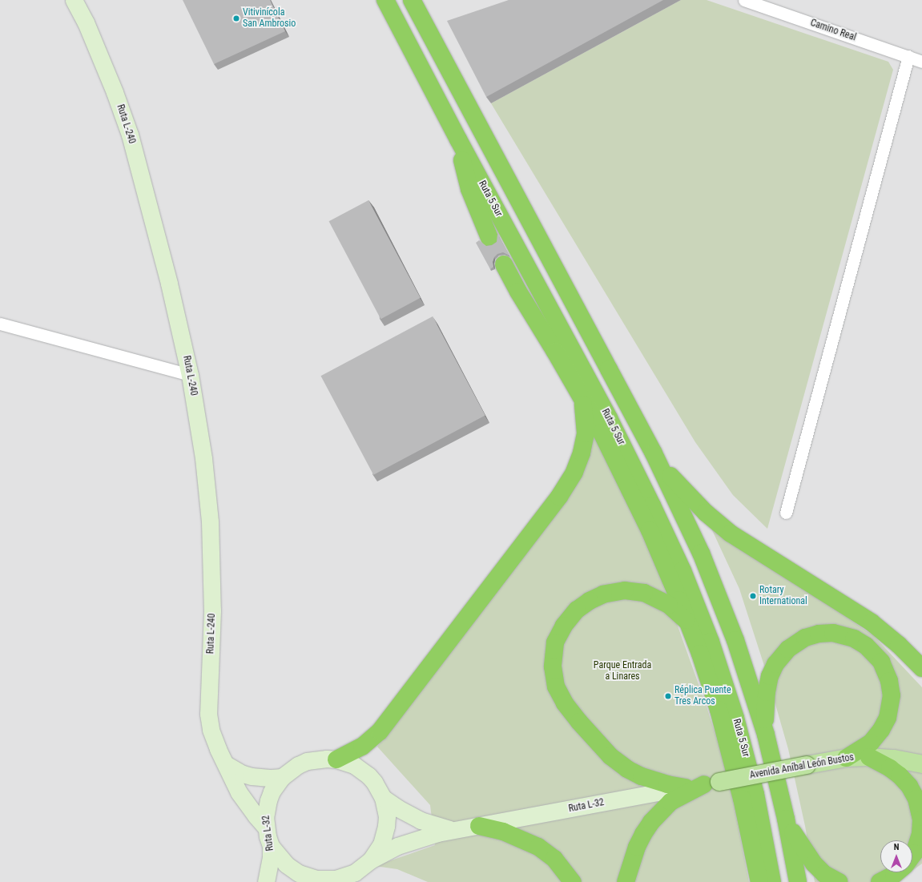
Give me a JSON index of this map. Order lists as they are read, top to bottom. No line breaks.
{"streets":{"highway":["Ruta 5 Sur"],"main road":["Avenida Aníbal León Bustos","Ruta L-32"],"street":["Camino Real","Ruta L-240"]},"crossings":[["Ruta L-240","Ruta L-32"],["Avenida Aníbal León Bustos","Ruta L-32"]],"parks":["Parque Entrada a Linares"],"places":["Vitivinícola San Ambrosio","Rotary International","Réplica Puente Tres Arcos"],"north":"top"}
